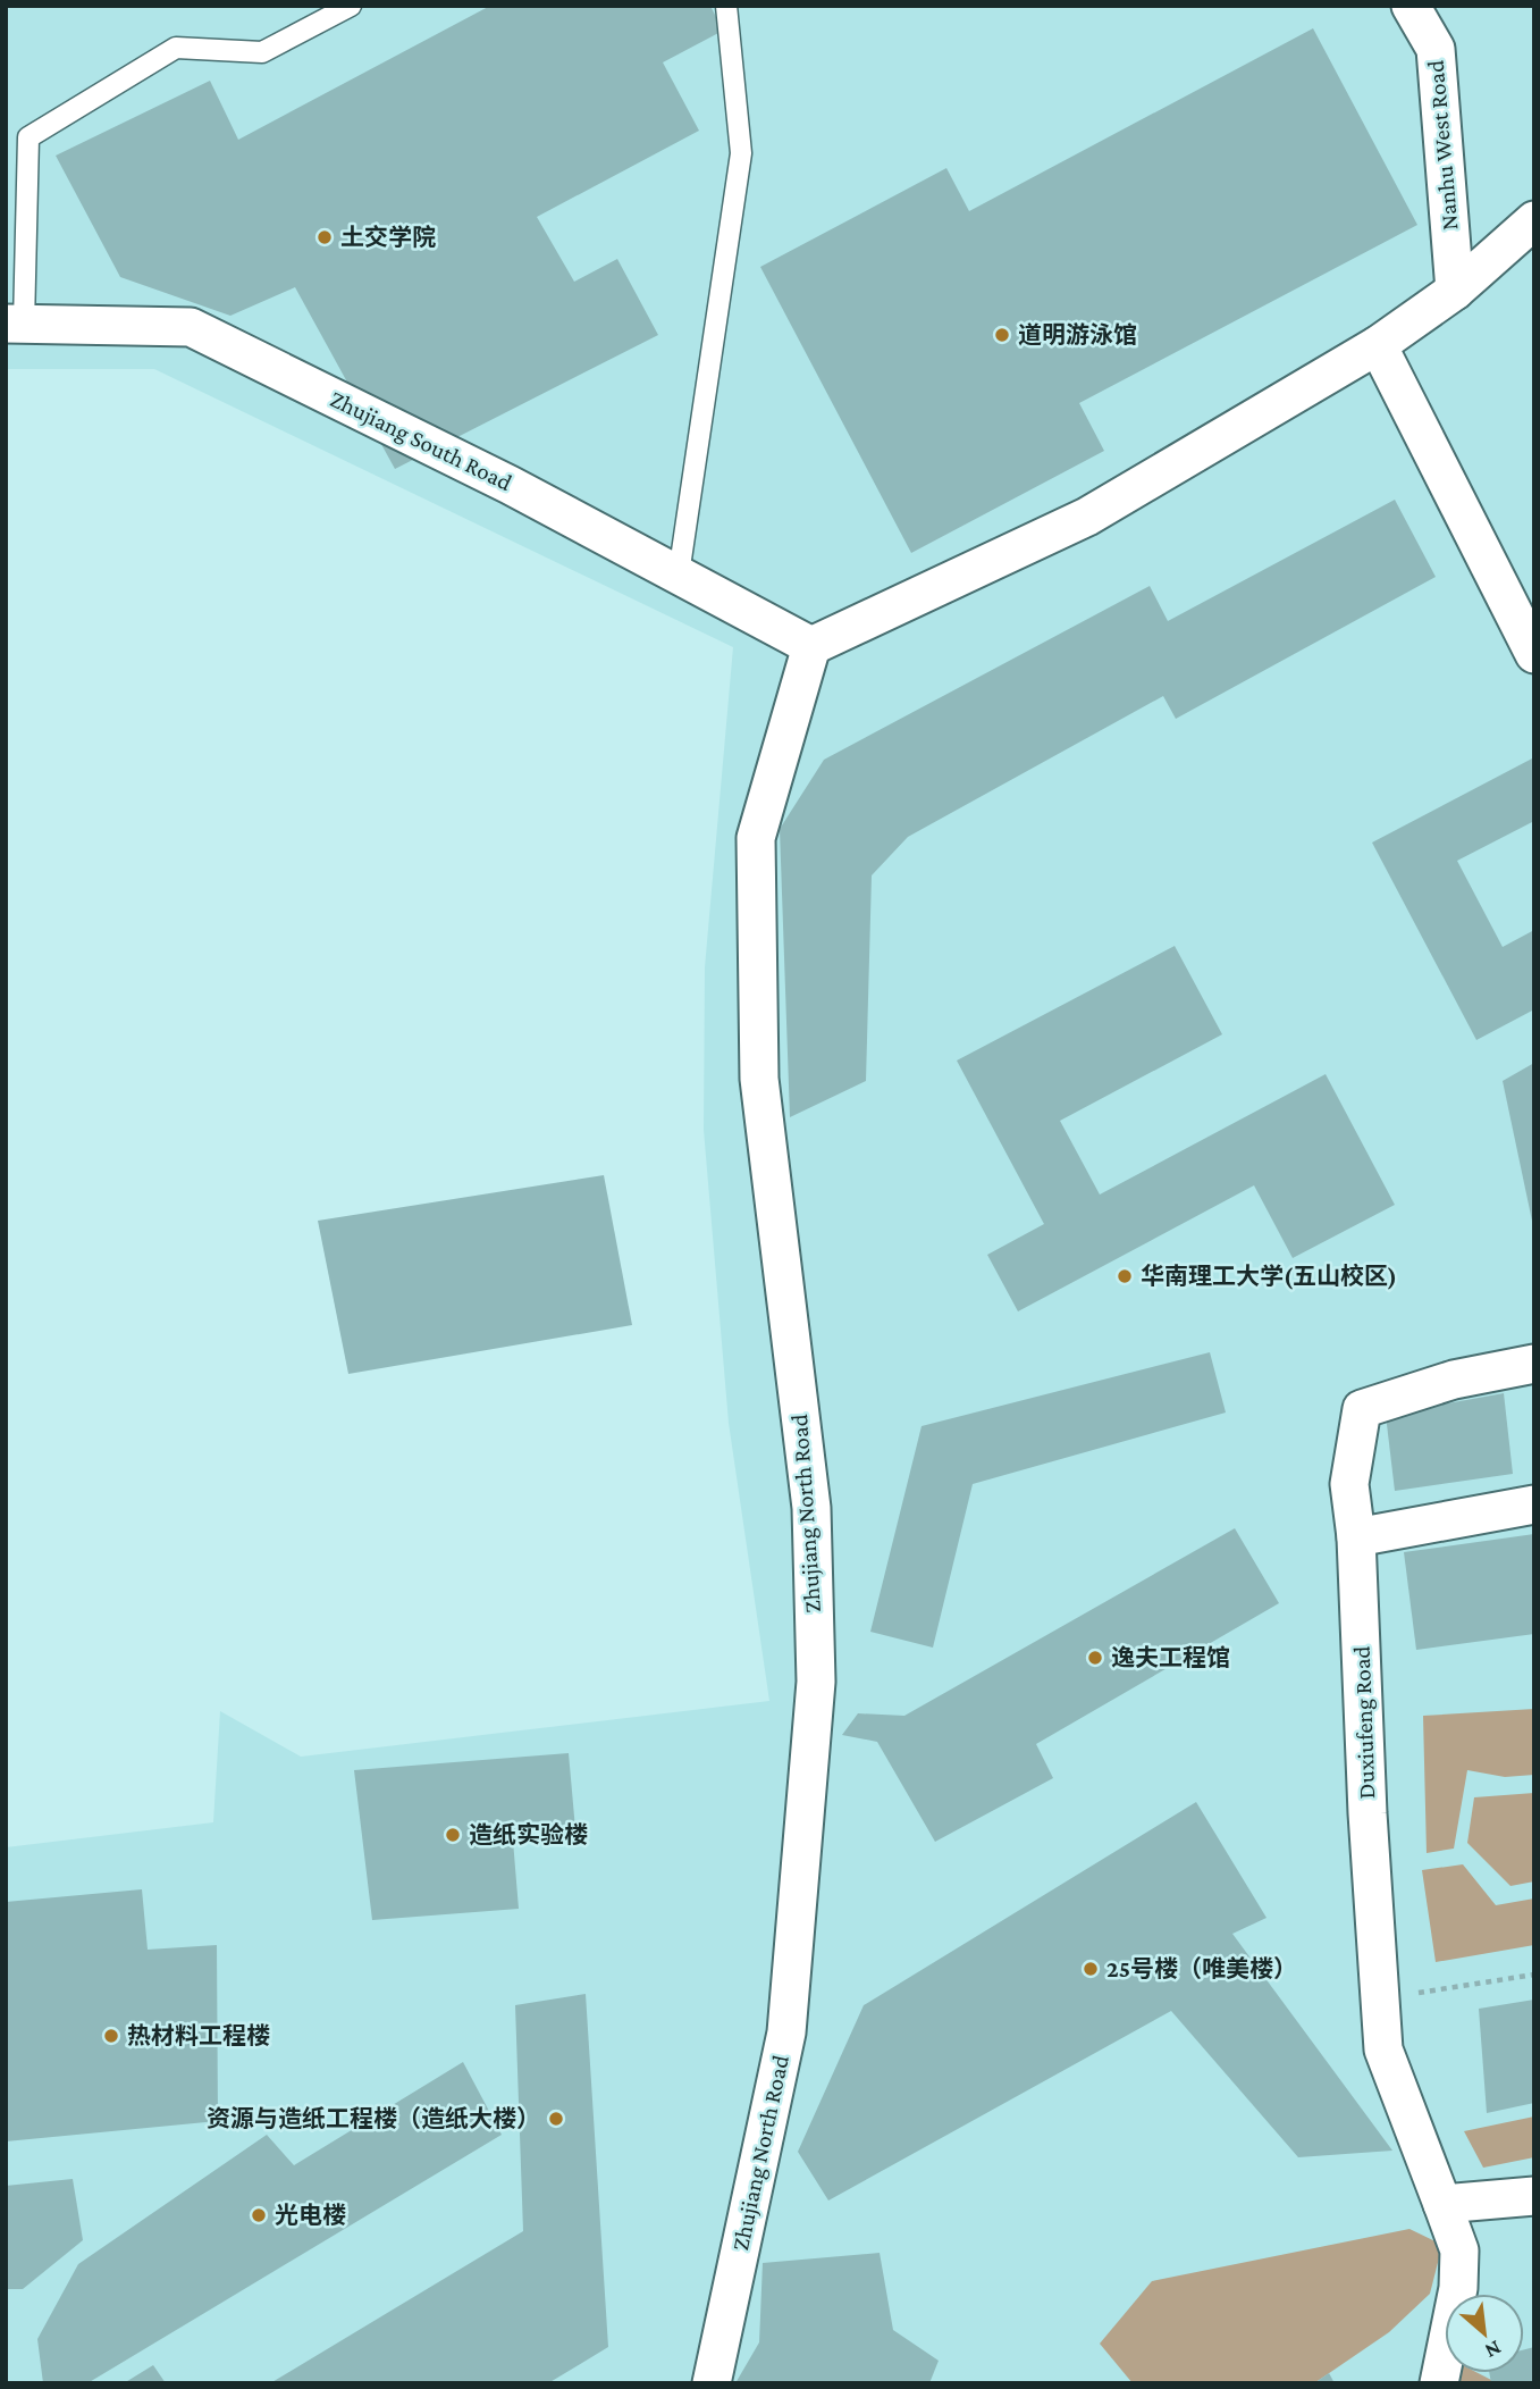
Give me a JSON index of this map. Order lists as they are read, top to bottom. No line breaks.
{"streets":{"street":["Nanhu West Road","Zhujiang South Road","Zhujiang North Road","Duxiufeng Road"]},"crossings":[["Zhujiang South Road","Zhujiang North Road"]],"places":["土交学院","道明游泳馆","华南理工大学(五山校区)","逸夫工程馆","造纸实验楼","25号楼（唯美楼）","热材料工程楼","资源与造纸工程楼（造纸大楼）","光电楼"],"north":"bottom right"}
